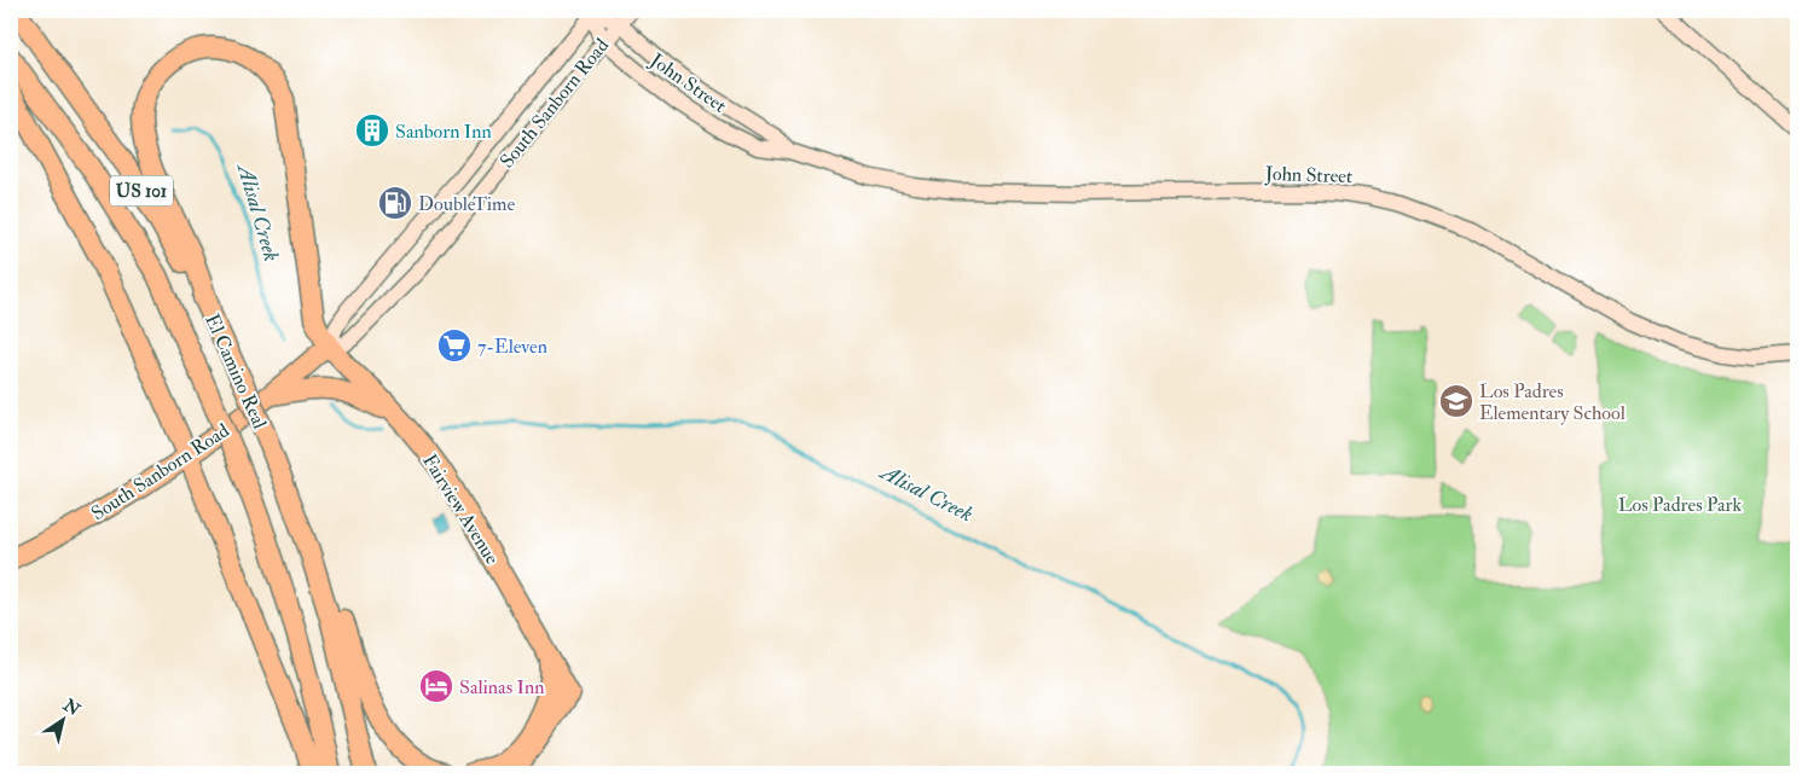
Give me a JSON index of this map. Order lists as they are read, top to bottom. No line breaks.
{"streets":{"highway":["South Sanborn Road","US 101","El Camino Real","Fairview Avenue"],"main road":["John Street"]},"crossings":[["John Street","South Sanborn Road"],["South Sanborn Road","Fairview Avenue"],["El Camino Real","Fairview Avenue"]],"water":["Alisal Creek"],"parks":["Los Padres Park"],"places":{"building":["Sanborn Inn"],"fuel station":["DoubleTime"],"supermarket":["7-Eleven"],"school or university":["Los Padres Elementary School"],"hotel":["Salinas Inn"]},"north":"top right"}
